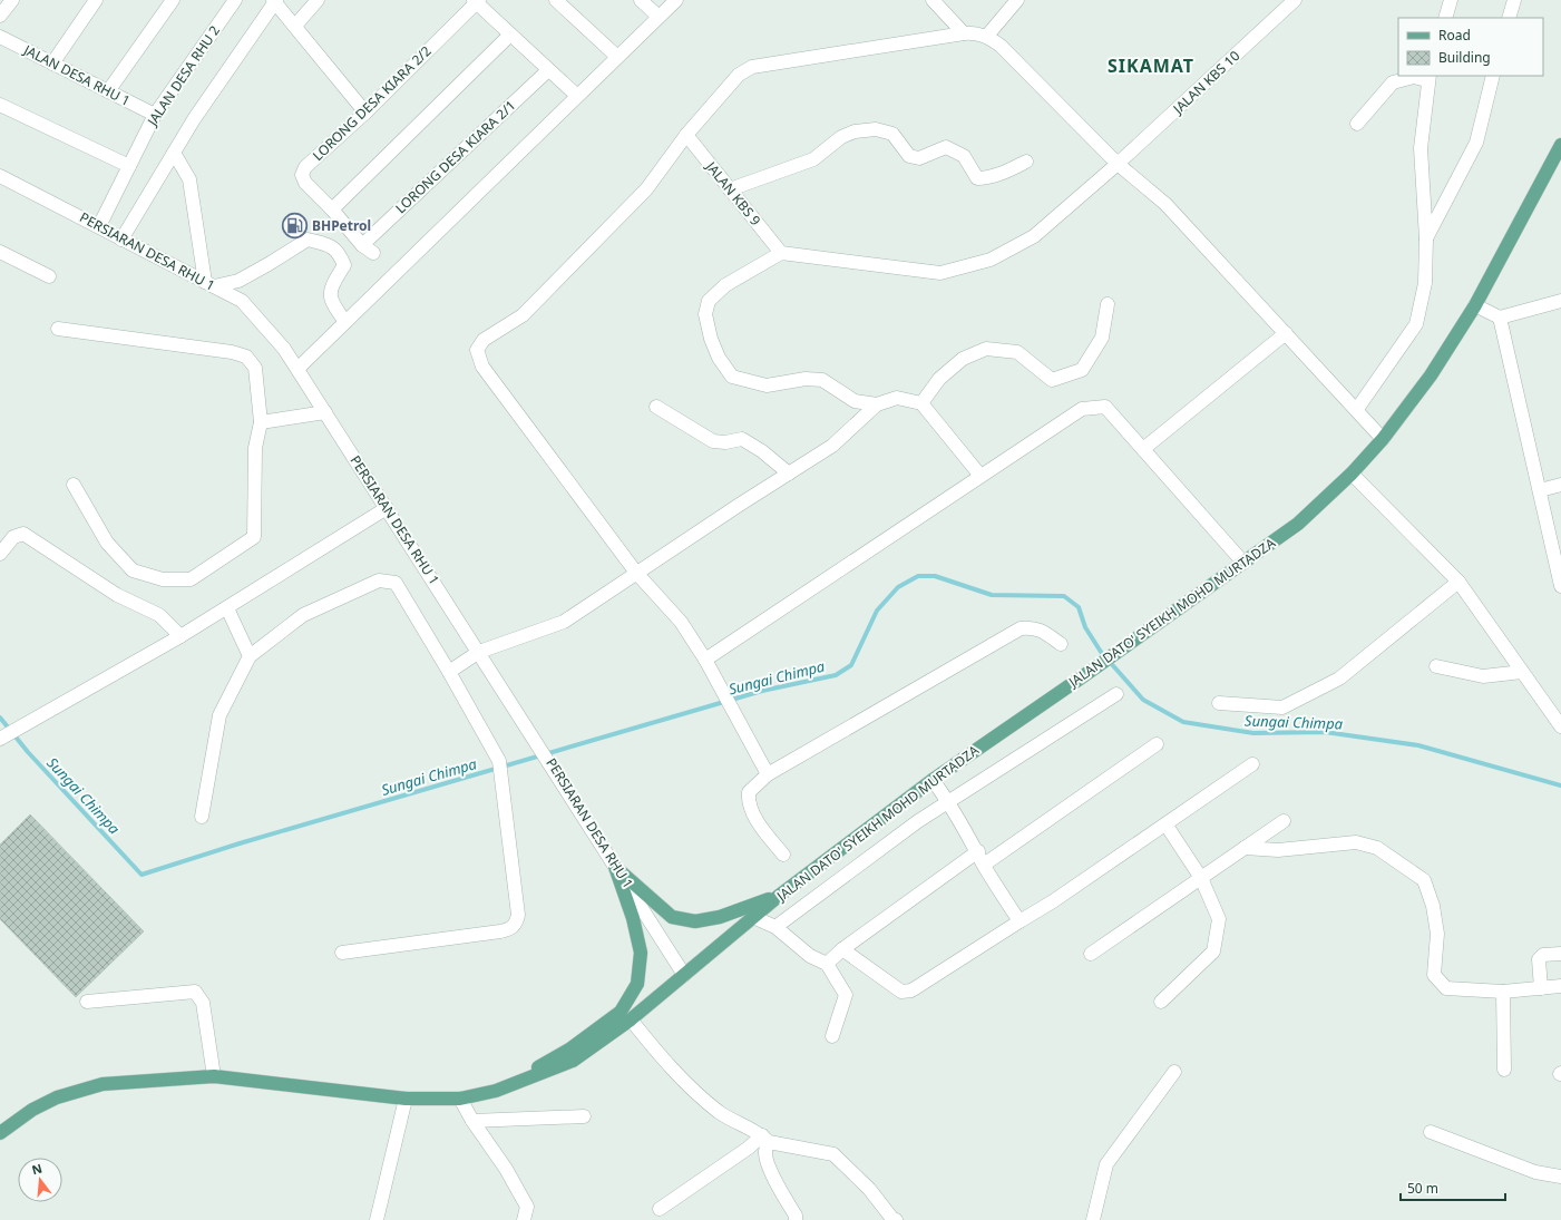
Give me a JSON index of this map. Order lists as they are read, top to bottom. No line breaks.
{"streets":{"main road":["JALAN DATO' SYEIKH MOHD MURTADZA"],"street":["JALAN DESA RHU 1","JALAN DESA RHU 2","JALAN KBS 10","LORONG DESA KIARA 2/2","LORONG DESA KIARA 2/1","JALAN KBS 9","PERSIARAN DESA RHU 1"]},"crossings":[["JALAN DESA RHU 1","JALAN DESA RHU 2"],["JALAN DESA RHU 2","PERSIARAN DESA RHU 1"],["JALAN KBS 10","JALAN KBS 9"],["LORONG DESA KIARA 2/2","LORONG DESA KIARA 2/1"],["PERSIARAN DESA RHU 1","JALAN DATO' SYEIKH MOHD MURTADZA"]],"districts":["SIKAMAT"],"water":["Sungai Chimpa"],"places":{"fuel station":["BHPetrol"]},"legend":["Road","Building"],"scale_bar":"50 m","north":"top"}
